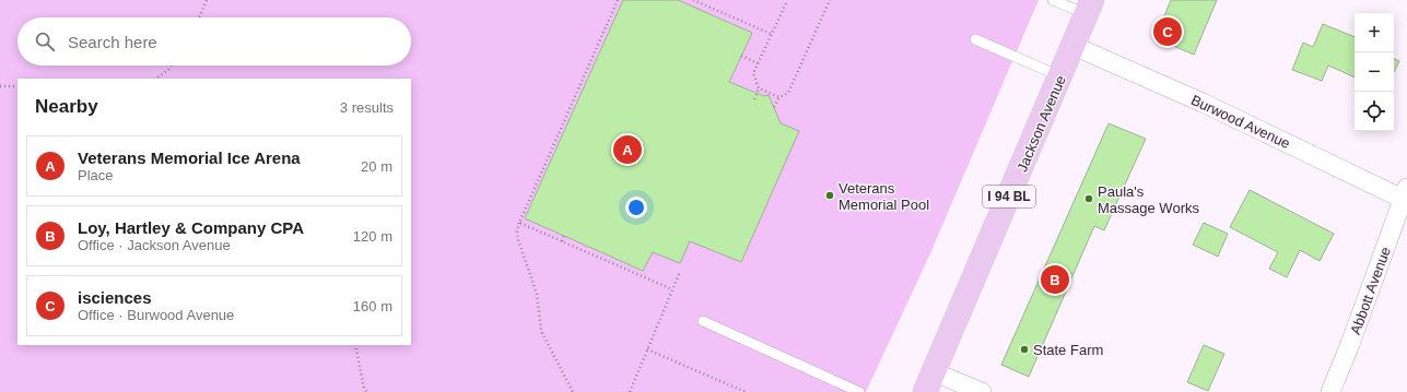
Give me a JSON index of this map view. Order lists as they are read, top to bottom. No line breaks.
{"streets":{"main road":["Jackson Avenue","I 94 BL"],"street":["Burwood Avenue","Abbott Avenue"]},"crossings":[["Burwood Avenue","Jackson Avenue"],["Burwood Avenue","Abbott Avenue"]],"places":["Veterans Memorial Pool","Paula's Massage Works","State Farm"],"page":{"map_buttons":["+","−"],"pins":["C","A","B"],"search":"Search here","heading":["Nearby","3 results"],"list":[{"mark":"A","name":"Veterans Memorial Ice Arena","note":"Place","value":"20 m"},{"mark":"B","name":"Loy, Hartley & Company CPA","note":"Office · Jackson Avenue","value":"120 m"},{"mark":"C","name":"isciences","note":"Office · Burwood Avenue","value":"160 m"}]}}
